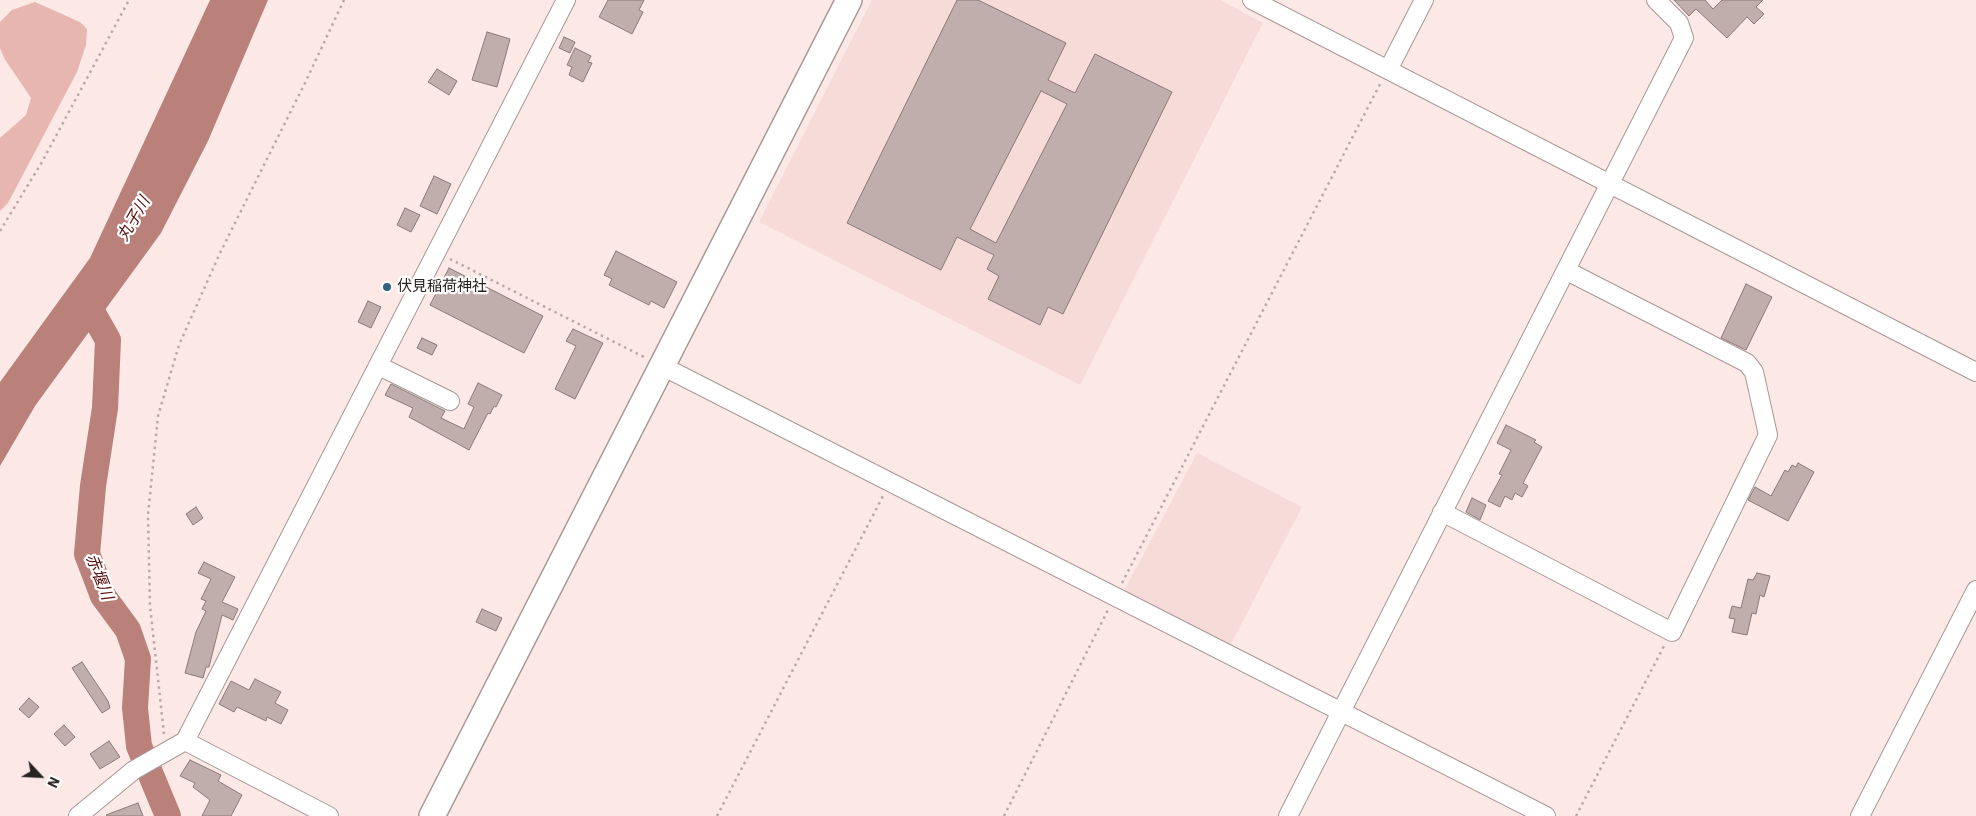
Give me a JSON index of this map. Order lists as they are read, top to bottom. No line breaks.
{"water":["丸子川","赤堰川"],"places":["伏見稲荷神社"],"north":"bottom right"}
